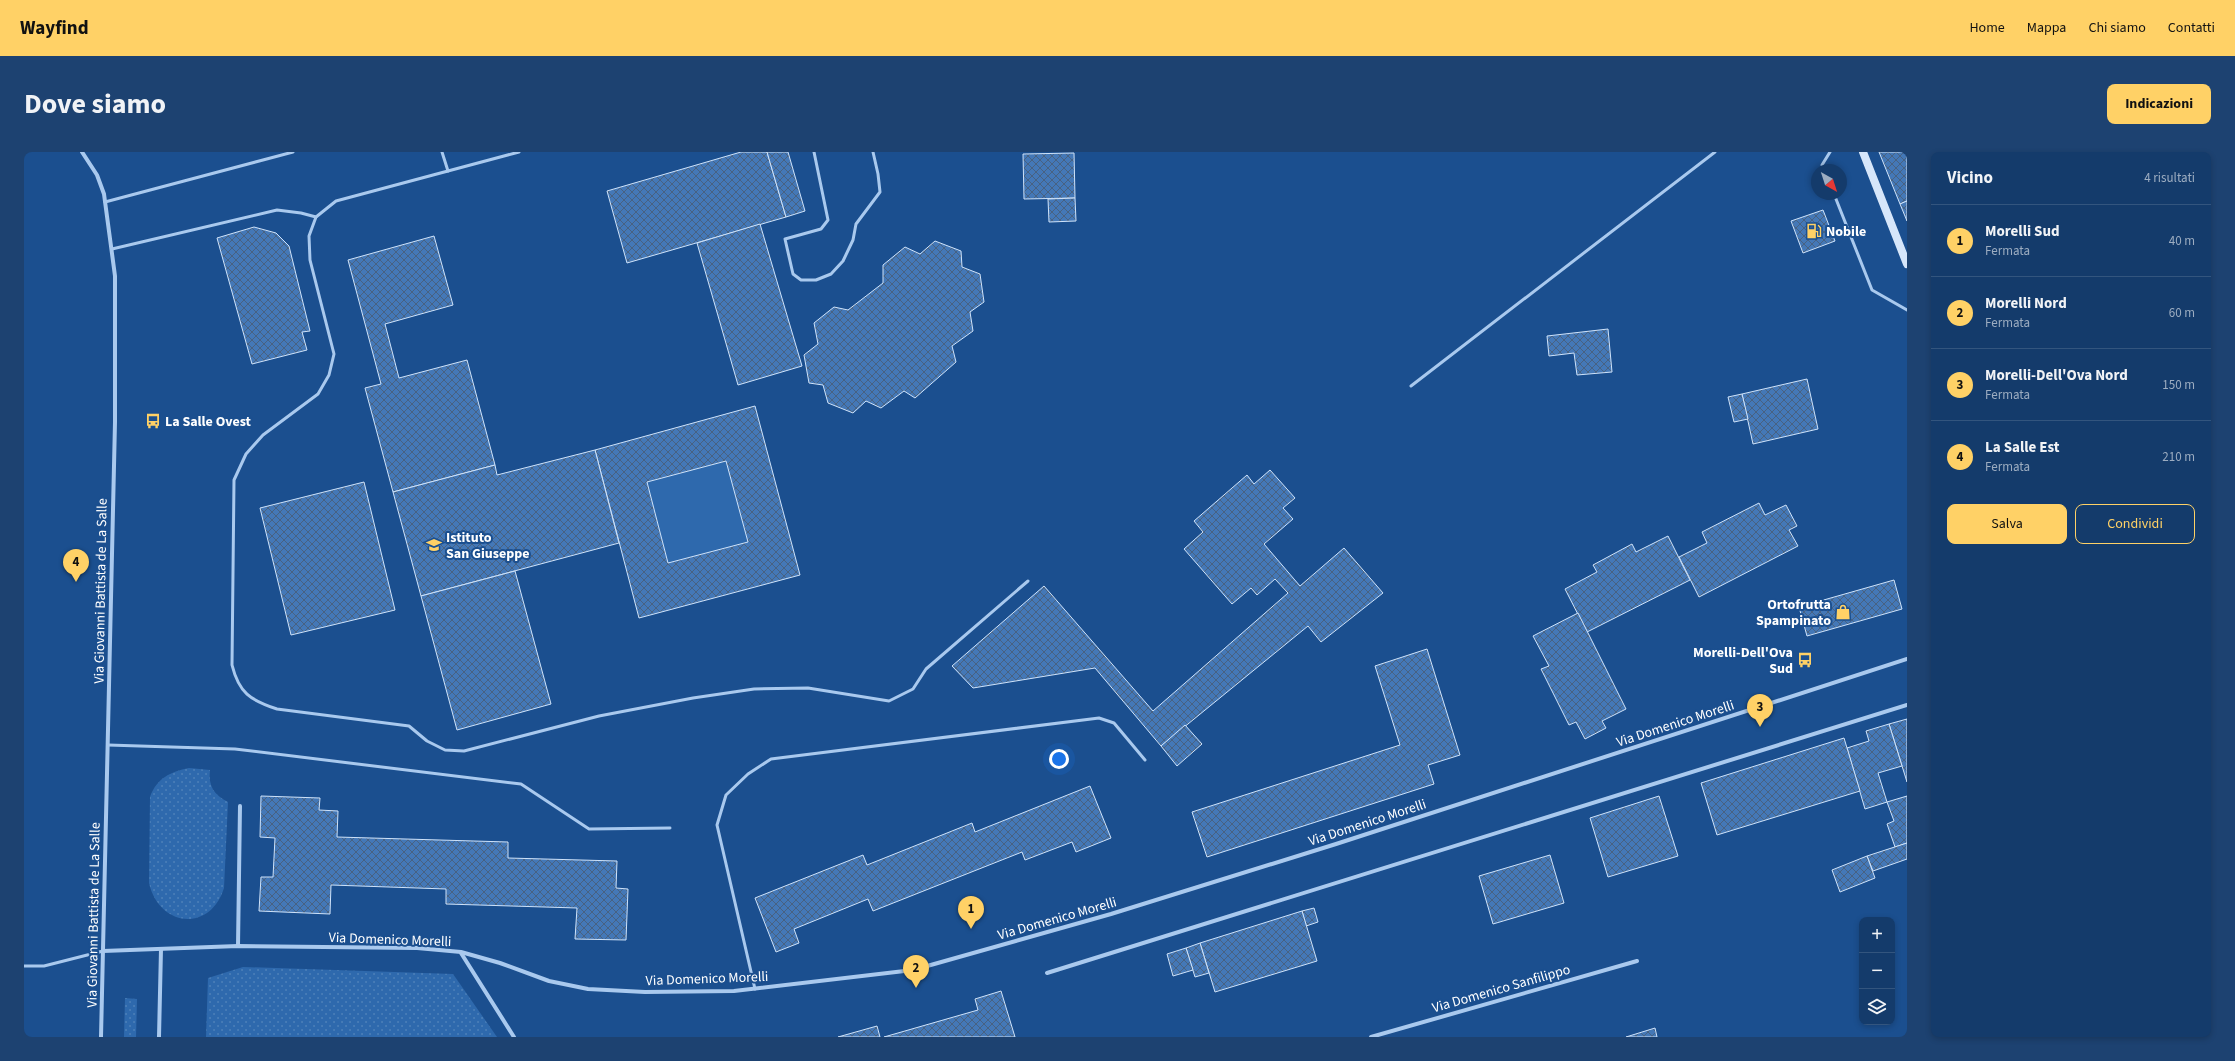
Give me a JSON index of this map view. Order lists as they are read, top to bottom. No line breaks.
{"streets":{"street":["Via Giovanni Battista de La Salle","Via Domenico Morelli","Via Domenico Sanfilippo"]},"crossings":[["Via Giovanni Battista de La Salle","Via Domenico Morelli"]],"places":{"fuel station":["Nobile"],"bus stop":["La Salle Ovest","Morelli-Dell'Ova Sud"],"school or university":["Istituto San Giuseppe"],"shop":["Ortofrutta Spampinato"]},"north":"bottom right","page":{"header":"Wayfind","nav":["Home","Mappa","Chi siamo","Contatti"],"title":"Dove siamo","buttons":["Indicazioni",["Salva","Condividi"]],"heading":["Vicino","4 risultati"],"list":[{"mark":"1","name":"Morelli Sud","note":"Fermata","value":"40 m"},{"mark":"2","name":"Morelli Nord","note":"Fermata","value":"60 m"},{"mark":"3","name":"Morelli-Dell'Ova Nord","note":"Fermata","value":"150 m"},{"mark":"4","name":"La Salle Est","note":"Fermata","value":"210 m"}],"pins":["4","3","1","2"],"map_buttons":["+","−"]}}
